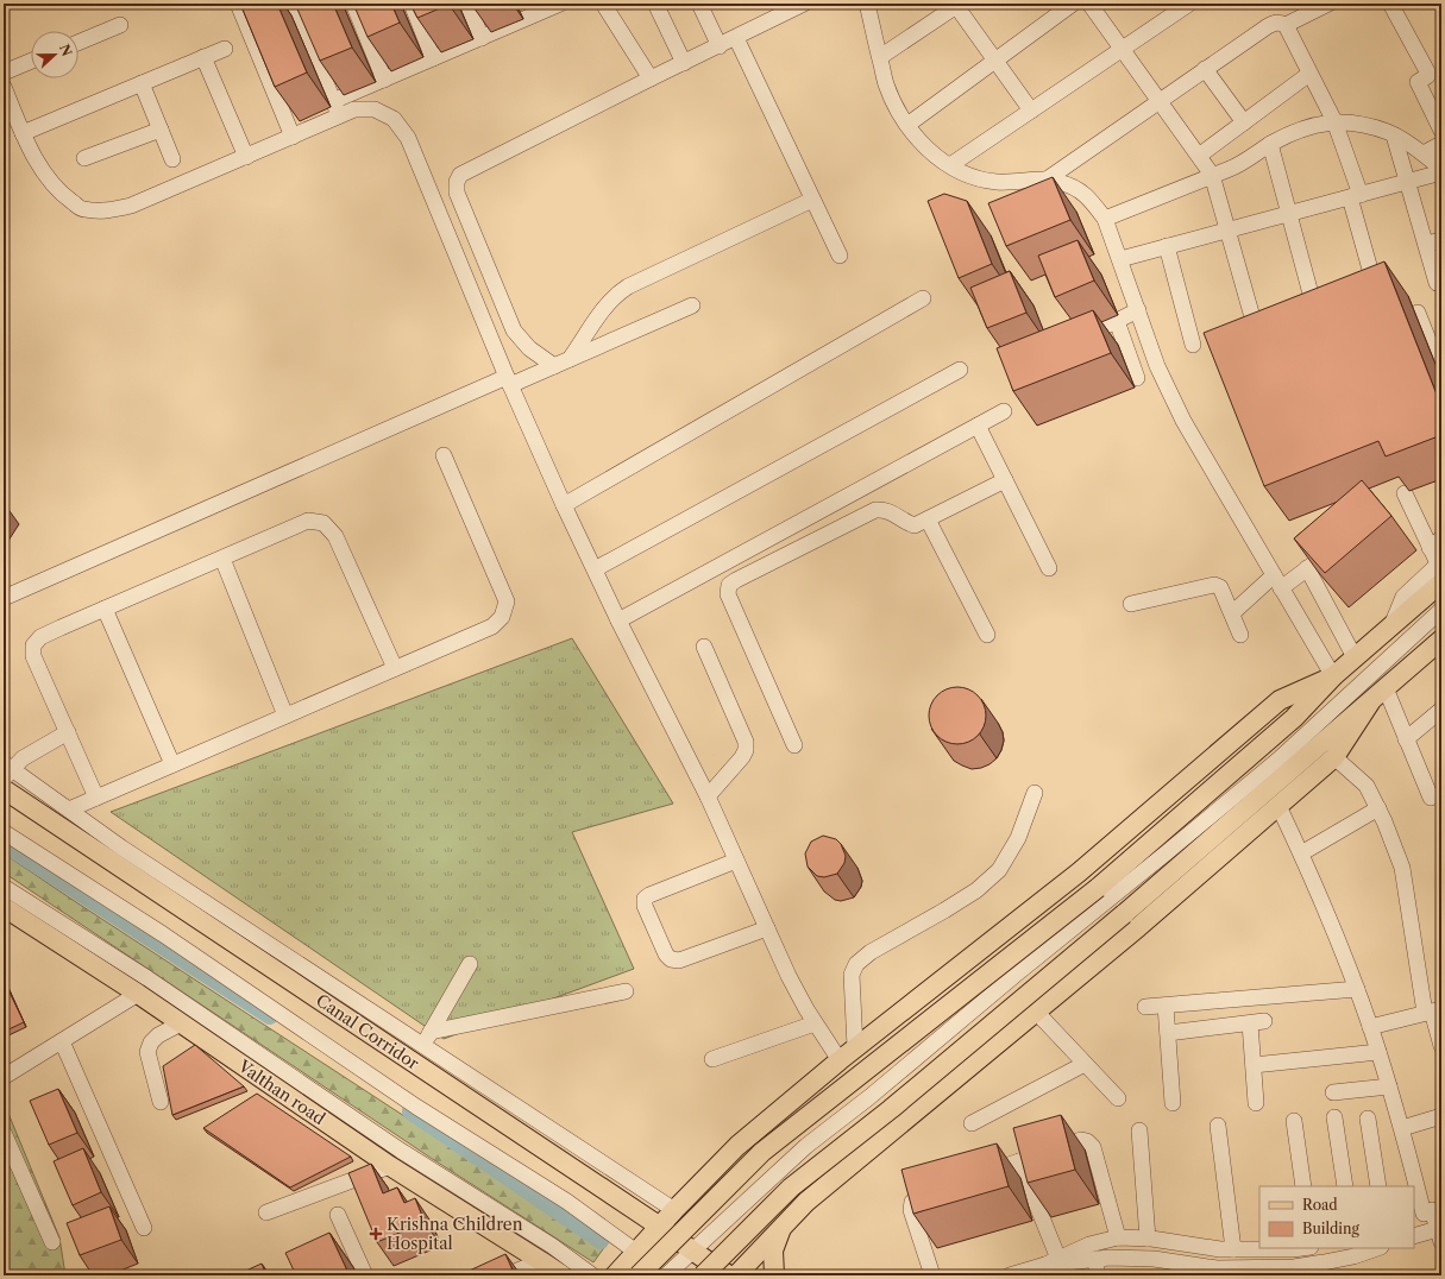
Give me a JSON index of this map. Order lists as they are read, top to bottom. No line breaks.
{"streets":{"main road":["Canal Corridor","Valthan road"]},"places":{"health":["Krishna Children Hospital"]},"legend":["Road","Building"],"north":"right"}
